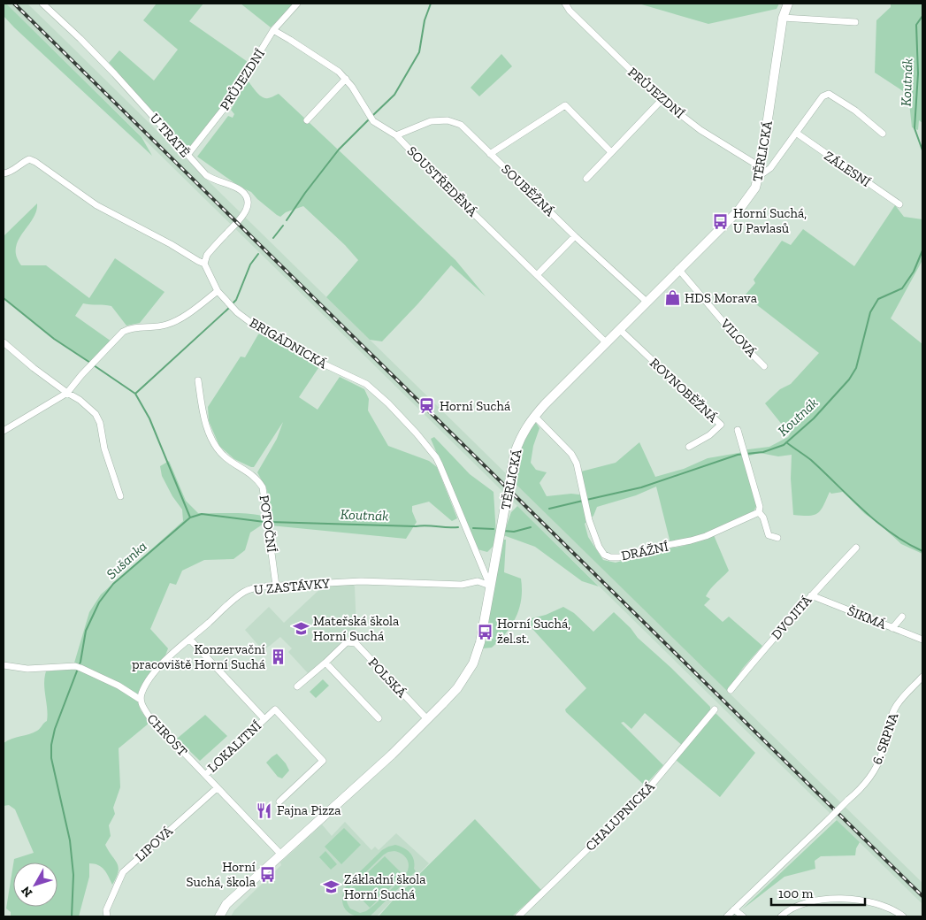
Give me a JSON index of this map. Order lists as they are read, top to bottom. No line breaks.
{"streets":{"main road":["TĚRLICKÁ"],"street":["PRŮJEZDNÍ","U TRATĚ","ZÁLESNÍ","SOUSTŘEDĚNÁ","SOUBĚŽNÁ","VILOVÁ","BRIGÁDNICKÁ","ROVNOBĚŽNÁ","POTOČNÍ","DRÁŽNÍ","U ZASTÁVKY","DVOJITÁ","ŠIKMÁ","POLSKÁ","CHROST","6. SRPNA","LOKALITNÍ","CHALUPNICKÁ","LIPOVÁ"]},"crossings":[["PRŮJEZDNÍ","U TRATĚ"],["PRŮJEZDNÍ","TĚRLICKÁ"],["PRŮJEZDNÍ","SOUSTŘEDĚNÁ"],["U TRATĚ","BRIGÁDNICKÁ"],["TĚRLICKÁ","SOUSTŘEDĚNÁ"],["TĚRLICKÁ","SOUBĚŽNÁ"],["TĚRLICKÁ","VILOVÁ"],["TĚRLICKÁ","BRIGÁDNICKÁ"],["TĚRLICKÁ","ROVNOBĚŽNÁ"],["TĚRLICKÁ","DRÁŽNÍ"],["TĚRLICKÁ","U ZASTÁVKY"],["TĚRLICKÁ","POLSKÁ"],["TĚRLICKÁ","CHROST"],["SOUSTŘEDĚNÁ","SOUBĚŽNÁ"],["BRIGÁDNICKÁ","U ZASTÁVKY"],["POTOČNÍ","U ZASTÁVKY"],["U ZASTÁVKY","CHROST"],["DVOJITÁ","ŠIKMÁ"],["CHROST","LOKALITNÍ"],["CHROST","LIPOVÁ"]],"water":["Koutnák","Sušanka"],"places":{"bus stop":["Horní Suchá, U Pavlasů","Horní Suchá, žel.st.","Horní Suchá, škola"],"shop":["HDS Morava"],"station":["Horní Suchá"],"school or university":["Mateřská škola Horní Suchá","Základní škola Horní Suchá"],"building":["Konzervační pracoviště Horní Suchá"],"restaurant":["Fajna Pizza"]},"scale_bar":"100 m","north":"bottom left"}
